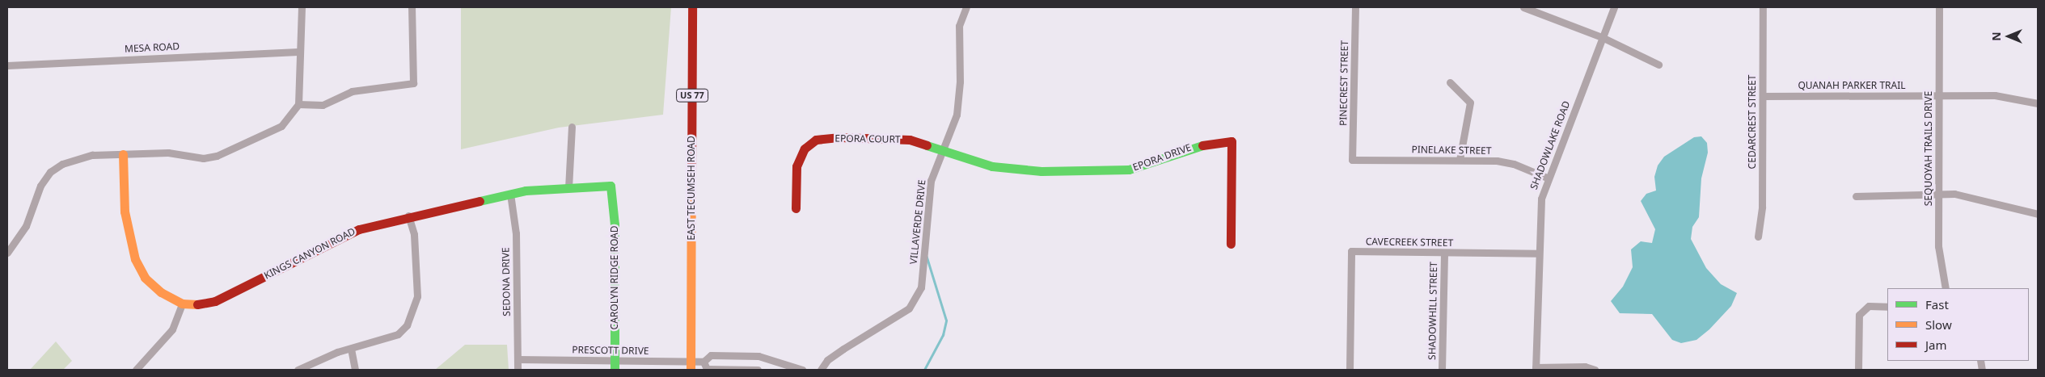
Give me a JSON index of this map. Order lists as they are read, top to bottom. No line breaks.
{"streets":{"street":["MESA ROAD","PINECREST STREET","QUANAH PARKER TRAIL","US 77","CEDARCREST STREET","EPORA COURT","SHADOWLAKE ROAD","SEQUOYAH TRAILS DRIVE","PINELAKE STREET","EPORA DRIVE","EAST TECUMSEH ROAD","VILLAVERDE DRIVE","CAVECREEK STREET","KINGS CANYON ROAD","CAROLYN RIDGE ROAD","SEDONA DRIVE","SHADOWHILL STREET","PRESCOTT DRIVE"]},"crossings":[["PINECREST STREET","PINELAKE STREET"],["QUANAH PARKER TRAIL","CEDARCREST STREET"],["QUANAH PARKER TRAIL","SEQUOYAH TRAILS DRIVE"],["EPORA COURT","EPORA DRIVE"],["EPORA COURT","VILLAVERDE DRIVE"],["SHADOWLAKE ROAD","PINELAKE STREET"],["SHADOWLAKE ROAD","CAVECREEK STREET"],["EPORA DRIVE","VILLAVERDE DRIVE"],["EAST TECUMSEH ROAD","PRESCOTT DRIVE"],["CAVECREEK STREET","SHADOWHILL STREET"],["KINGS CANYON ROAD","CAROLYN RIDGE ROAD"],["KINGS CANYON ROAD","SEDONA DRIVE"],["CAROLYN RIDGE ROAD","PRESCOTT DRIVE"],["SEDONA DRIVE","PRESCOTT DRIVE"]],"legend":["Fast","Slow","Jam"],"north":"left"}
